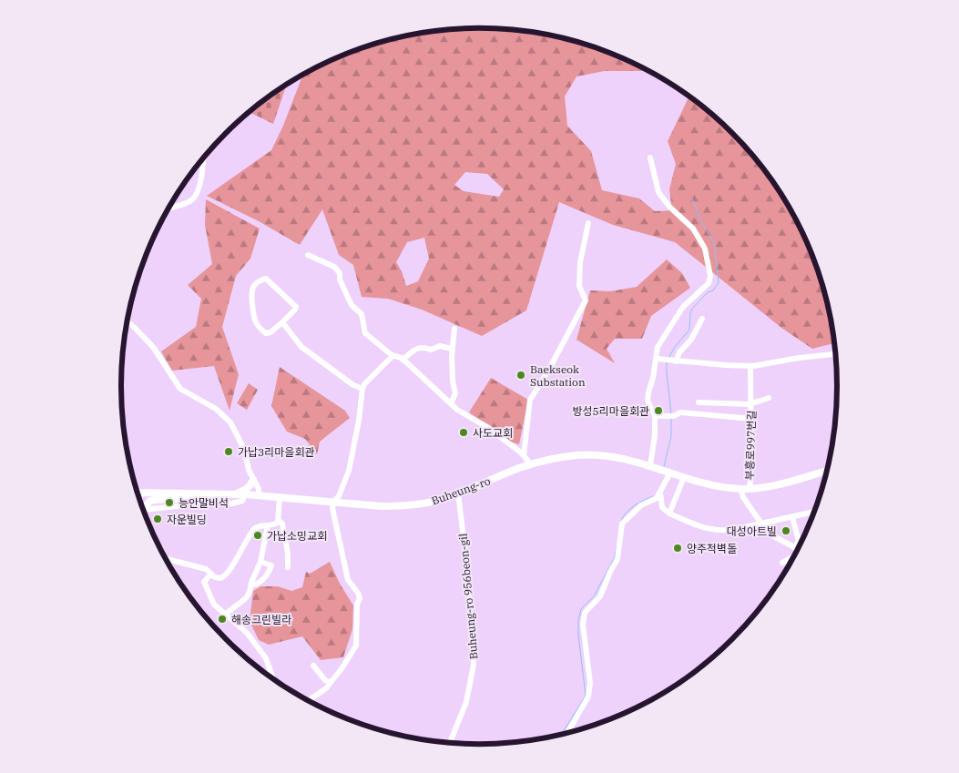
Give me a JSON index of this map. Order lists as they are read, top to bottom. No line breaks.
{"streets":{"main road":["Buheung-ro"],"street":["부흥로997번길","Buheung-ro 956beon-gil"]},"crossings":[["부흥로997번길","Buheung-ro"],["Buheung-ro","Buheung-ro 956beon-gil"]],"places":["Baekseok Substation","방성5리마을회관","사도교회","가납3리마을회관","능안말비석","자운빌딩","대성아트빌","가납소밍교회","양주적벽돌","해송그린빌라"]}
